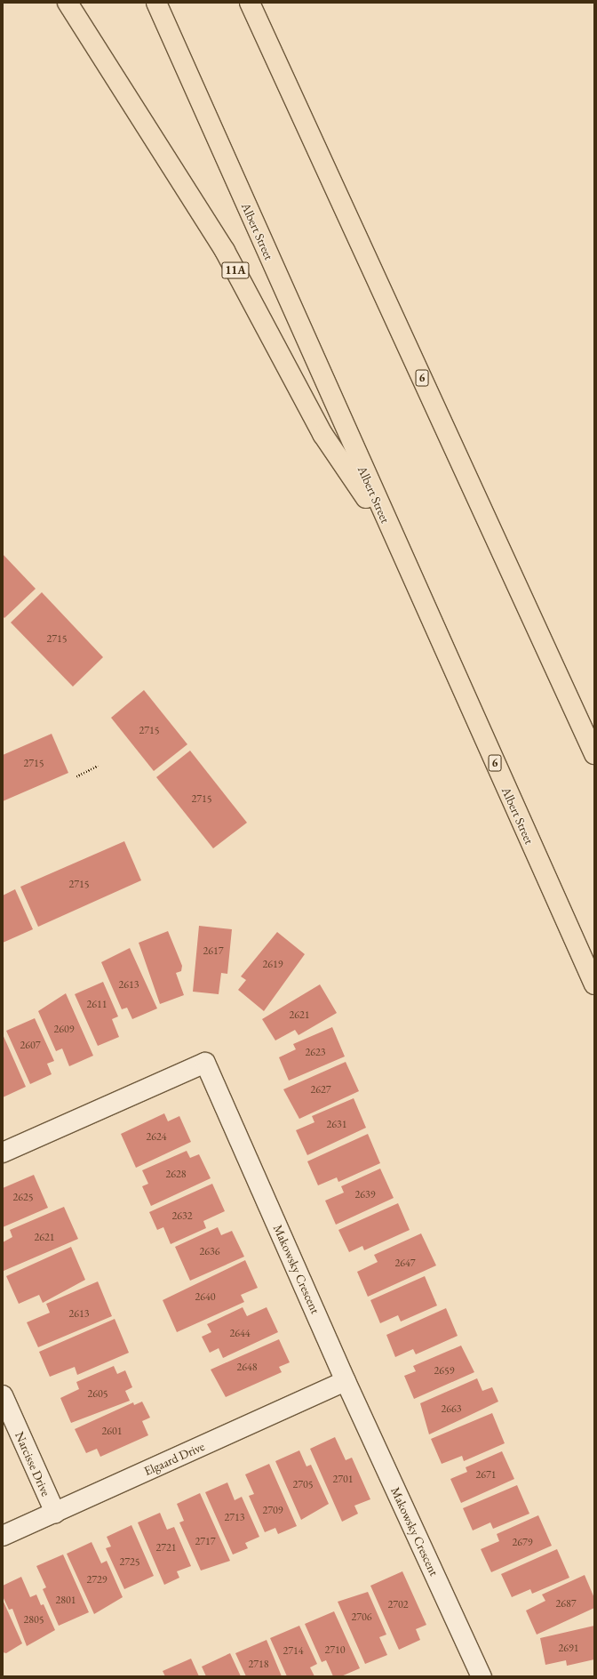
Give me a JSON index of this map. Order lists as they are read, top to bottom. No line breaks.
{"streets":{"highway":["Albert Street","11A","6"],"street":["Makowsky Crescent","Elgaard Drive","Narcisse Drive"]},"crossings":[["Albert Street","11A"],["Makowsky Crescent","Elgaard Drive"],["Elgaard Drive","Narcisse Drive"]],"house_numbers":["2715","2715","2715","2715","2715","2617","2619","2613","2611","2621","2609","2607","2623","2627","2631","2624","2628","2639","2625","2632","2621","2636","2647","2640","2613","2644","2648","2659","2605","2663","2601","2671","2701","2705","2709","2713","2717","2679","2721","2725","2729","2801","2687","2702","2706","2805","2691","2710","2714","2718"]}
